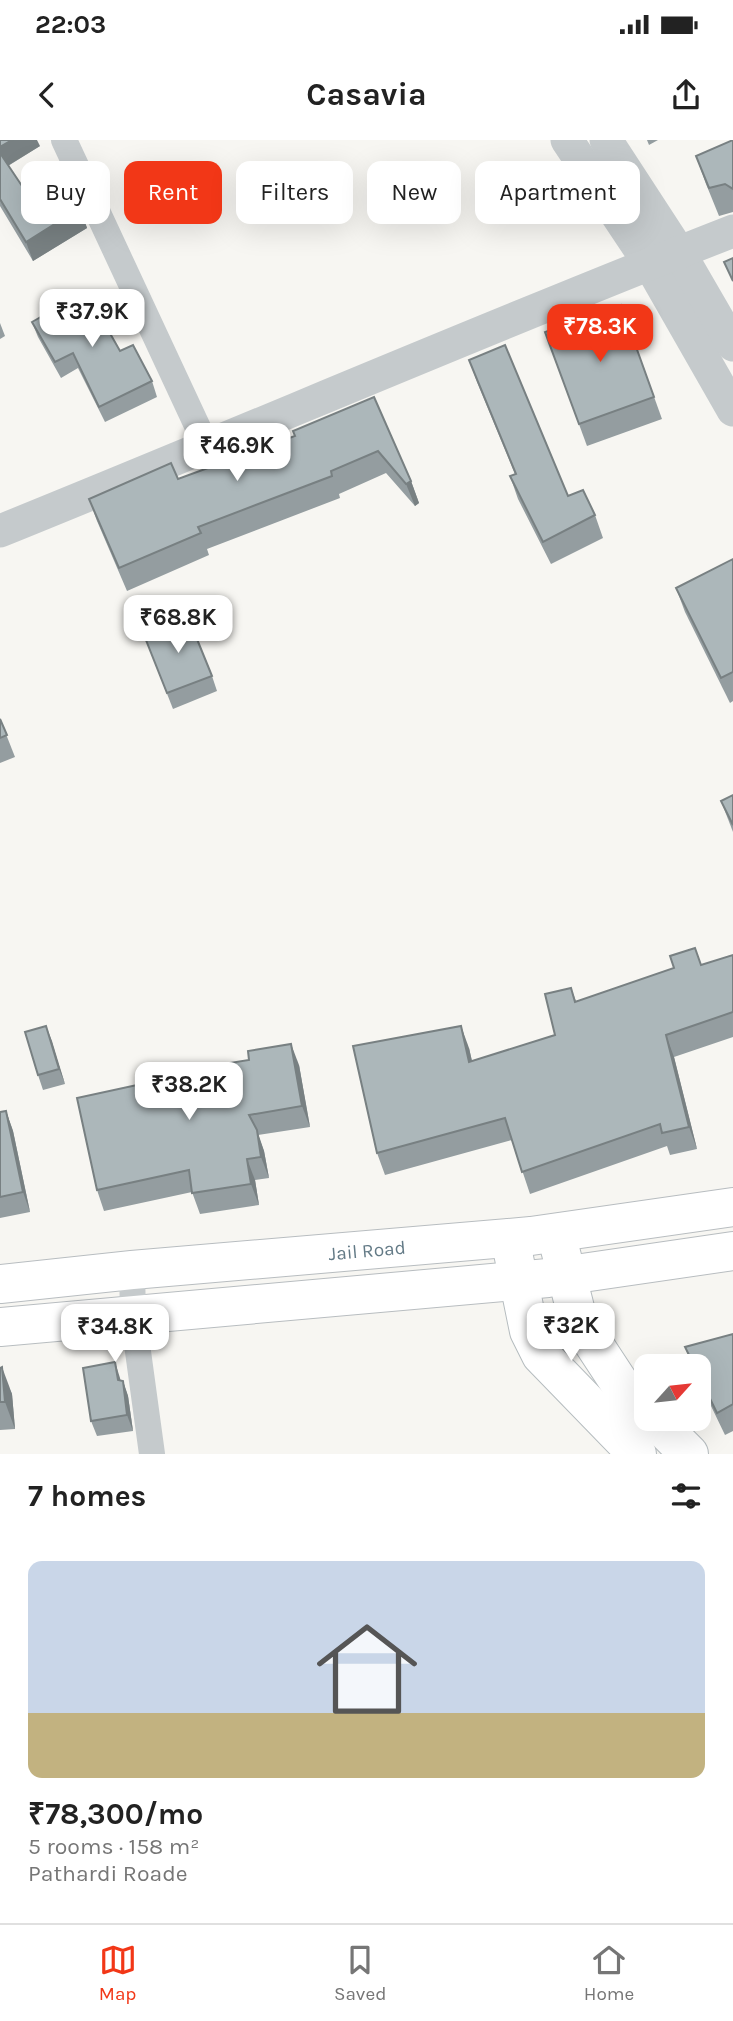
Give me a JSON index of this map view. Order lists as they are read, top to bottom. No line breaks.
{"streets":{"main road":["Jail Road"]},"north":"top right","page":{"status":"22:03","header":"Casavia","chip":["Buy","Rent","Filters","New","Apartment"],"price":["₹37.9K","₹78.3K","₹46.9K","₹68.8K","₹38.2K","₹32K","₹34.8K"],"heading":"7 homes","list":[{"name":"₹78,300/mo","note":"5 rooms · 158 m² · Pathardi Roade"}],"tabs":["Map","Saved","Home"]}}
